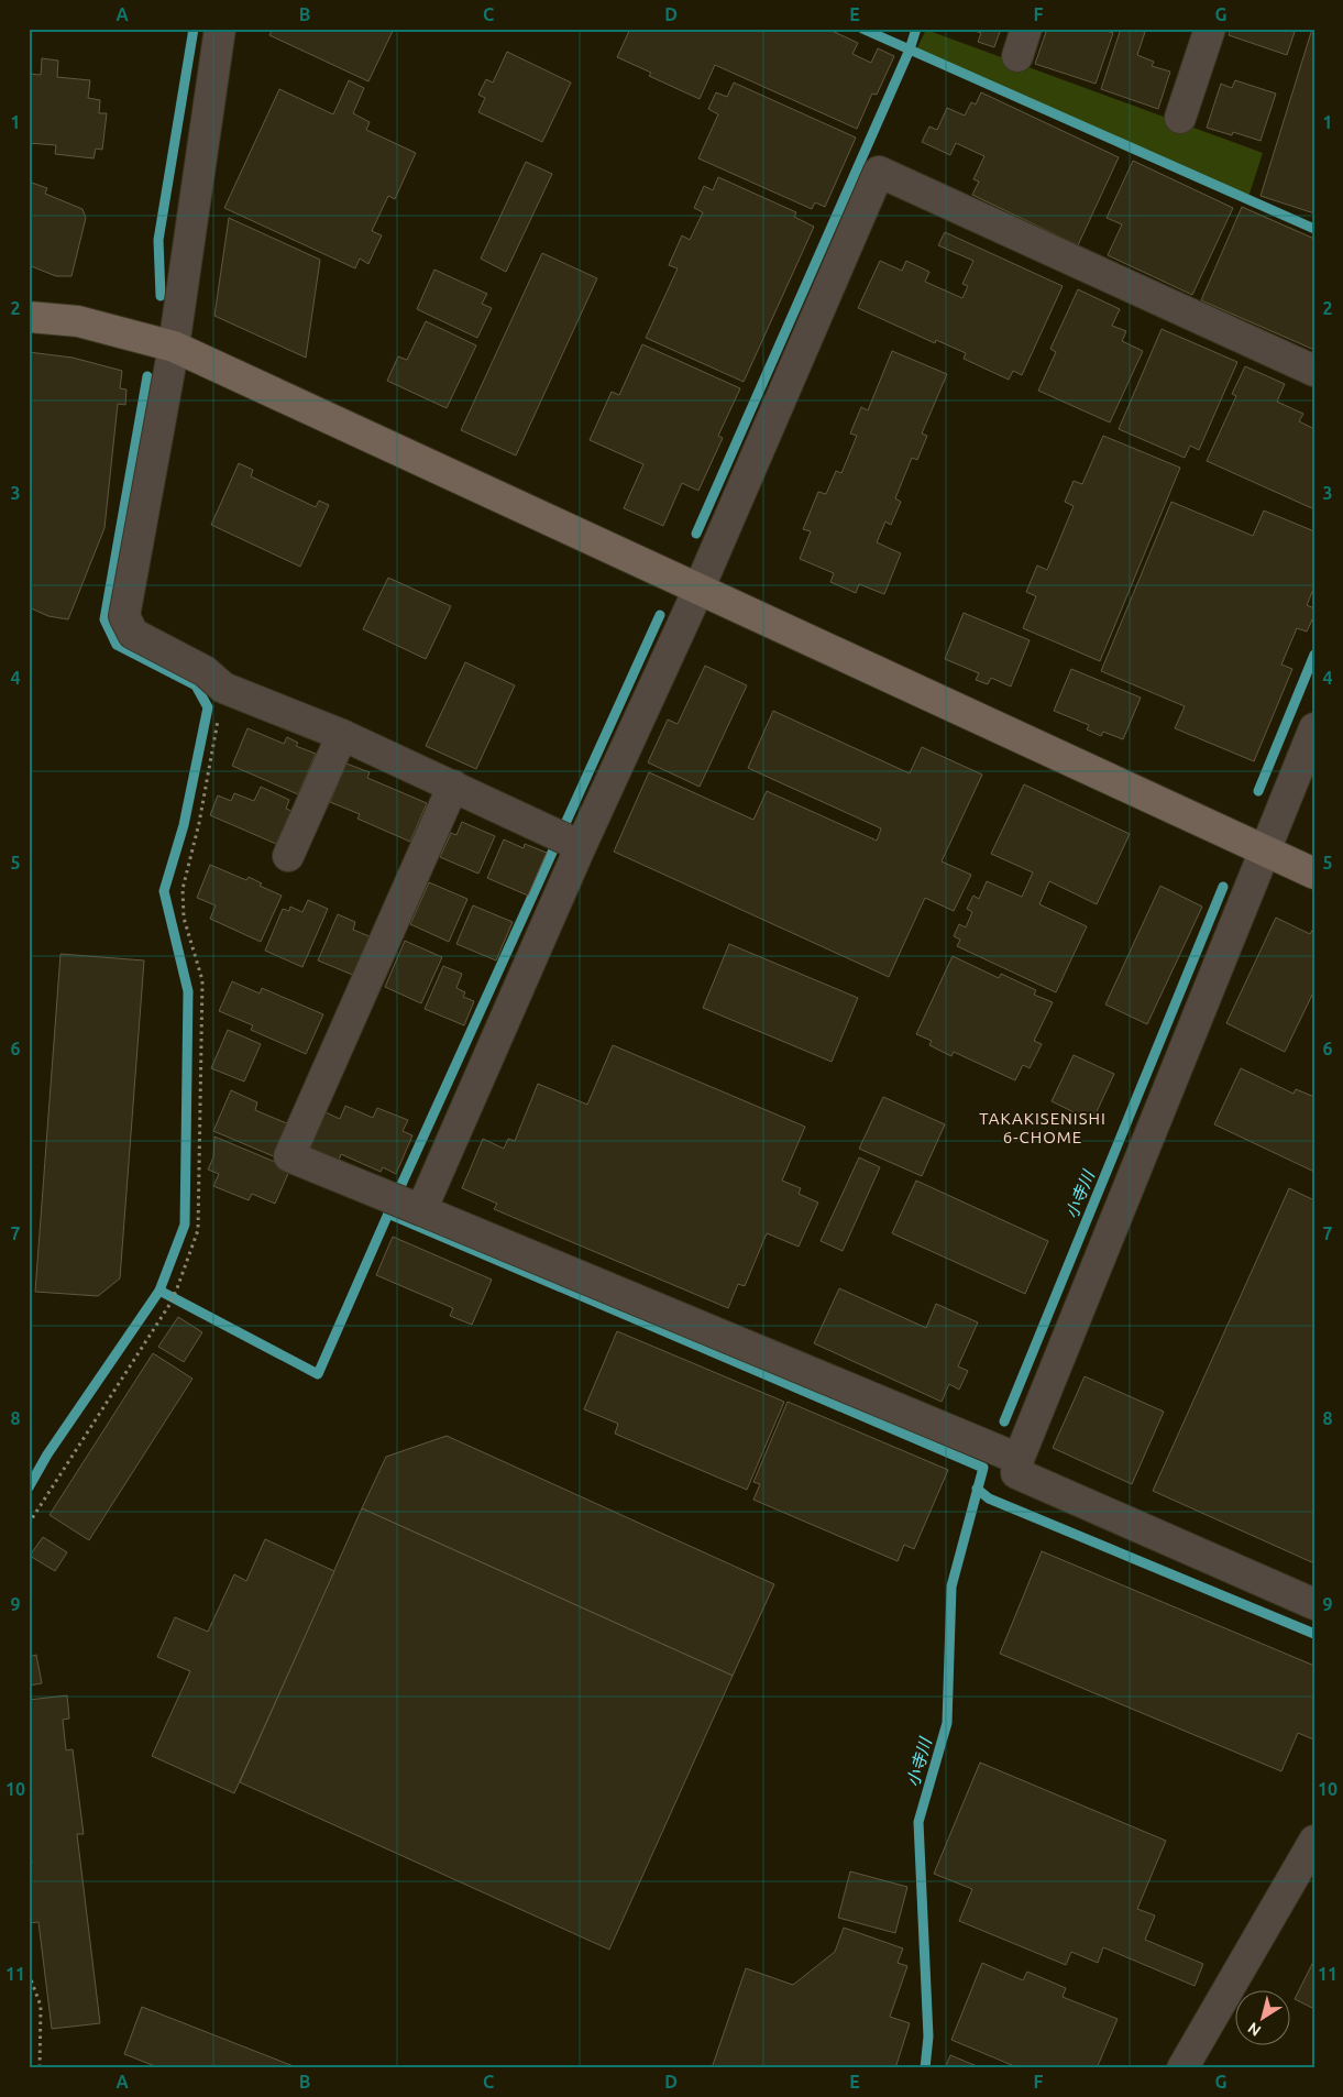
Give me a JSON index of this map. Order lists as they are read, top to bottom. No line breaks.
{"districts":["TAKAKISENISHI 6-CHOME"],"water":["小寺川"],"north":"bottom left","grid":{"columns":["A","B","C","D","E","F","G"],"rows":["1","2","3","4","5","6","7","8","9","10","11"]}}
